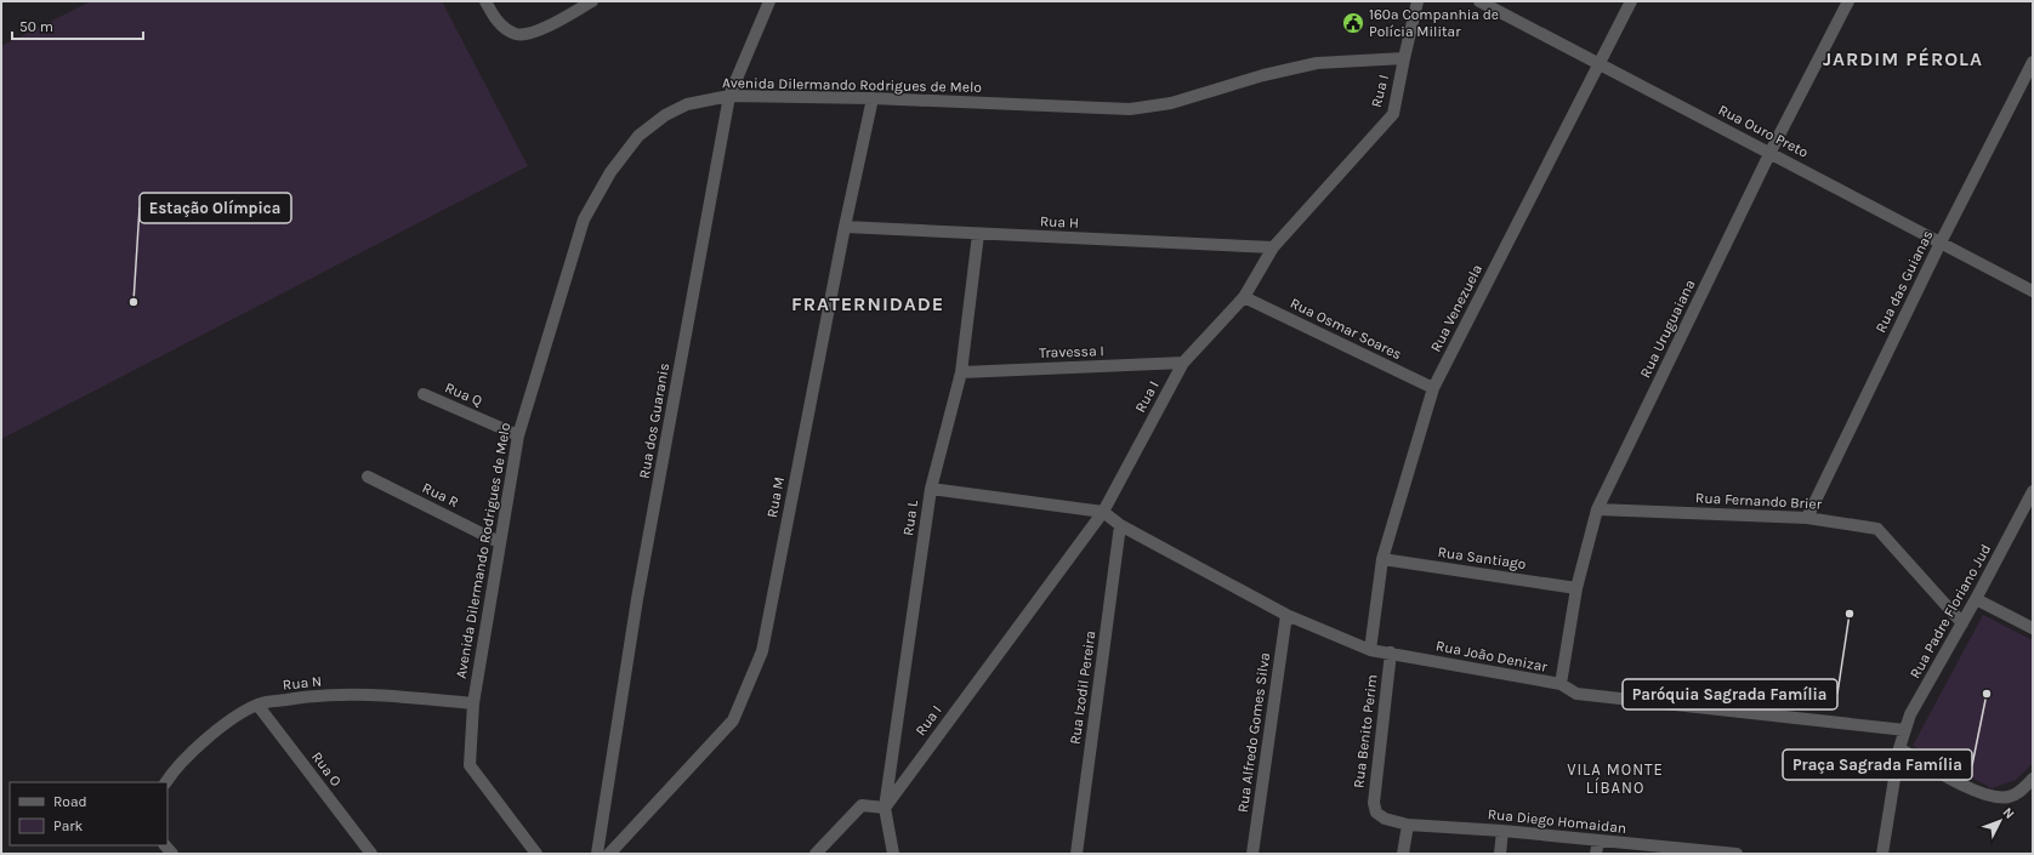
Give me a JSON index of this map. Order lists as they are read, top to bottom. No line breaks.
{"streets":{"street":["Avenida Dilermando Rodrigues de Melo","Rua I","Rua Ouro Preto","Rua H","Rua das Guianas","Rua Venezuela","Rua Osmar Soares","Rua Uruguaiana","Travessa I","Rua Q","Rua dos Guaranis","Rua R","Rua M","Rua Fernando Brier","Rua L","Rua Santiago","Rua Padre Floriano Jud","Rua João Denizar","Rua N","Rua Izodil Pereira","Rua Benito Perim","Rua Alfredo Gomes Silva","Rua O","Rua Diego Homaidan"]},"crossings":[["Avenida Dilermando Rodrigues de Melo","Rua I"],["Avenida Dilermando Rodrigues de Melo","Rua Q"],["Avenida Dilermando Rodrigues de Melo","Rua dos Guaranis"],["Avenida Dilermando Rodrigues de Melo","Rua R"],["Avenida Dilermando Rodrigues de Melo","Rua M"],["Avenida Dilermando Rodrigues de Melo","Rua N"],["Rua I","Rua H"],["Rua I","Rua Osmar Soares"],["Rua I","Travessa I"],["Rua I","Rua L"],["Rua I","Rua João Denizar"],["Rua Ouro Preto","Rua das Guianas"],["Rua Ouro Preto","Rua Venezuela"],["Rua Ouro Preto","Rua Uruguaiana"],["Rua H","Rua M"],["Rua H","Rua L"],["Rua das Guianas","Rua Fernando Brier"],["Rua Venezuela","Rua Osmar Soares"],["Rua Venezuela","Rua Santiago"],["Rua Venezuela","Rua João Denizar"],["Rua Uruguaiana","Rua Fernando Brier"],["Rua Uruguaiana","Rua Santiago"],["Rua Uruguaiana","Rua João Denizar"],["Travessa I","Rua L"],["Rua Fernando Brier","Rua Padre Floriano Jud"],["Rua Padre Floriano Jud","Rua João Denizar"],["Rua João Denizar","Rua Izodil Pereira"],["Rua João Denizar","Rua Benito Perim"],["Rua João Denizar","Rua Alfredo Gomes Silva"],["Rua N","Rua O"],["Rua Benito Perim","Rua Diego Homaidan"]],"districts":["JARDIM PÉROLA","FRATERNIDADE","VILA MONTE LÍBANO"],"places":{"public building":["160ª Companhia de Polícia Militar"],"other":["Estação Olímpica","Paróquia Sagrada Família","Praça Sagrada Família"]},"legend":["Road","Park"],"scale_bar":"50 m","north":"top right"}
